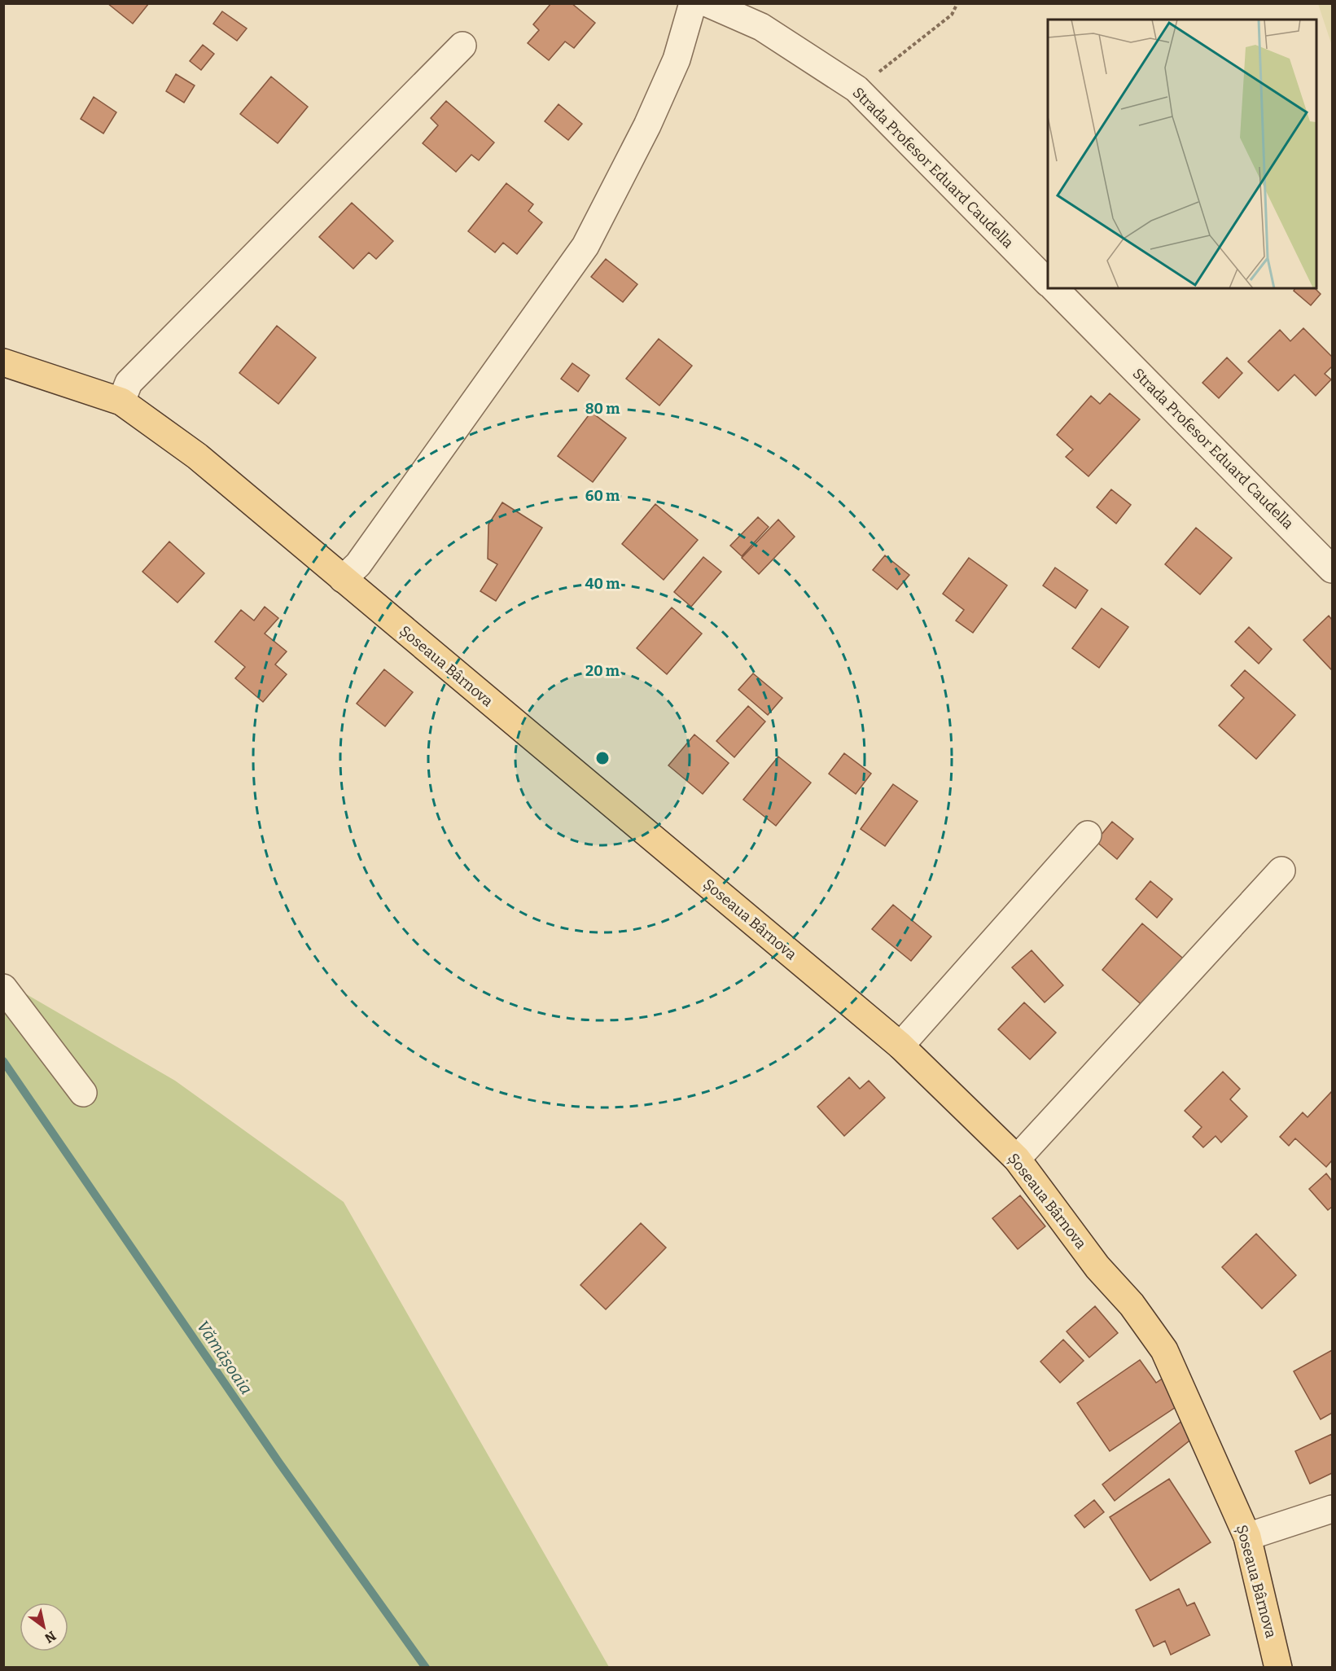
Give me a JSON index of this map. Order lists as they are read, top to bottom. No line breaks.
{"streets":{"main road":["Șoseaua Bârnova"],"street":["Strada Profesor Eduard Caudella"]},"water":["Vămășoaia"],"north":"bottom right","rings":["80 m","60 m","40 m","20 m"]}
